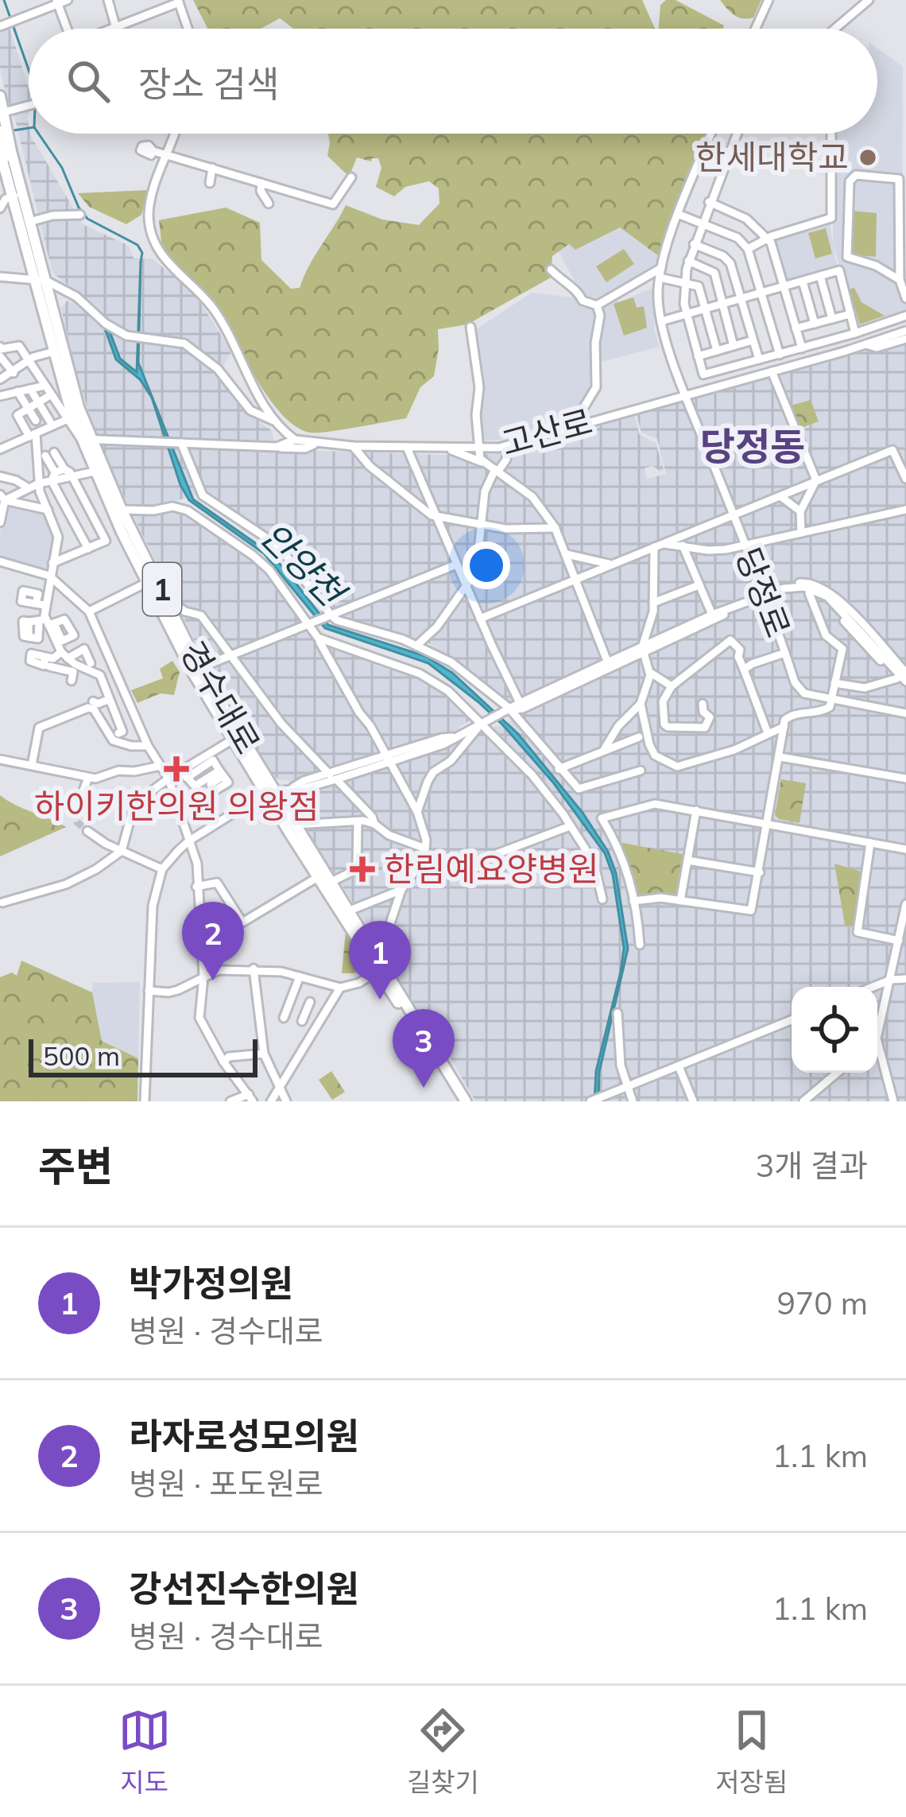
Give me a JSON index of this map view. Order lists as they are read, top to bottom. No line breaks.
{"streets":{"main road":["1","경수대로"],"street":["고산로","당정로"]},"crossings":[["고산로","당정로"],["1","경수대로"]],"districts":["당정동"],"water":["안양천"],"places":{"other":["한세대학교"],"health":["하이키한의원 의왕점","한림예요양병원"]},"scale_bar":"500 m","page":{"search":"장소 검색","pins":["2","1","3"],"scale":"500 m","heading":["주변","3개 결과"],"list":[{"mark":"1","name":"박가정의원","note":"병원 · 경수대로","value":"970 m"},{"mark":"2","name":"라자로성모의원","note":"병원 · 포도원로","value":"1.1 km"},{"mark":"3","name":"강선진수한의원","note":"병원 · 경수대로","value":"1.1 km"}],"nav":["지도","길찾기","저장됨"]}}
